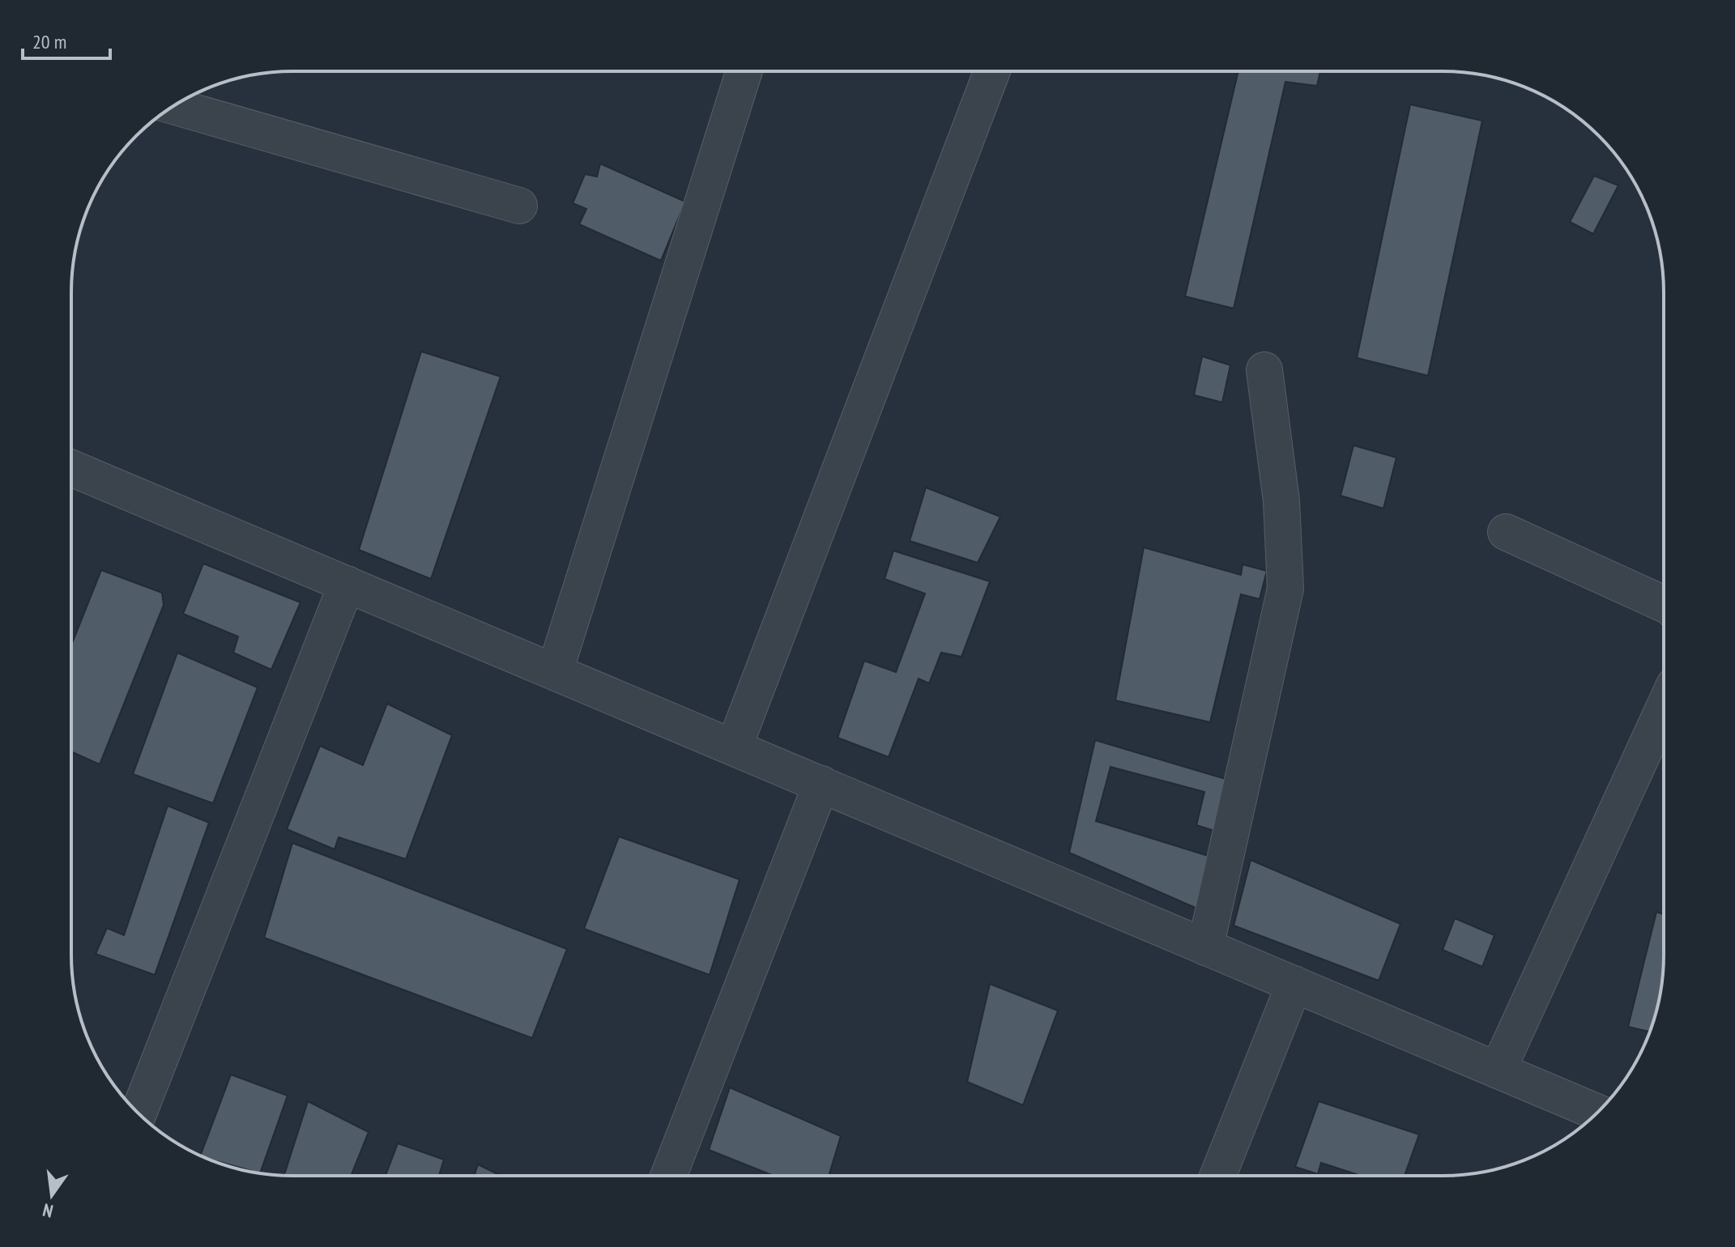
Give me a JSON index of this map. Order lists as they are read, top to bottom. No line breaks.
{"scale_bar":"20 m","north":"bottom"}
